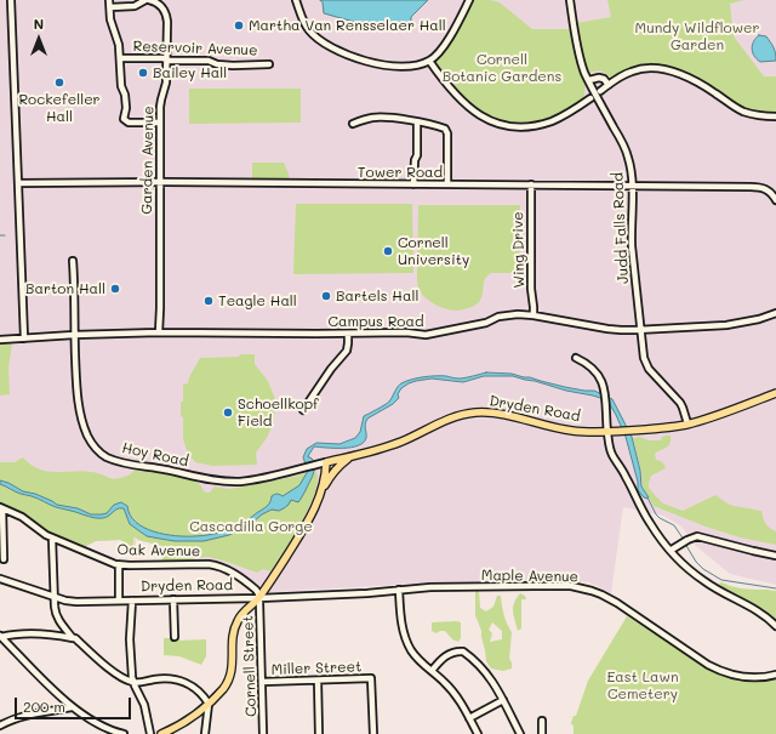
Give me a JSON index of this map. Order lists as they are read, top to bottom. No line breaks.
{"streets":{"main road":["Dryden Road"],"street":["Reservoir Avenue","Garden Avenue","Tower Road","Judd Falls Road","Wing Drive","Campus Road","Hoy Road","Oak Avenue","Maple Avenue","Cornell Street","Miller Street"]},"crossings":[["Reservoir Avenue","Garden Avenue"],["Garden Avenue","Tower Road"],["Garden Avenue","Campus Road"],["Tower Road","Judd Falls Road"],["Tower Road","Wing Drive"],["Judd Falls Road","Campus Road"],["Judd Falls Road","Dryden Road"],["Wing Drive","Campus Road"],["Campus Road","Hoy Road"],["Dryden Road","Hoy Road"],["Dryden Road","Oak Avenue"],["Dryden Road","Maple Avenue"],["Dryden Road","Cornell Street"],["Oak Avenue","Maple Avenue"],["Oak Avenue","Cornell Street"],["Maple Avenue","Cornell Street"],["Cornell Street","Miller Street"]],"parks":["Mundy Wildflower Garden","Cornell Botanic Gardens","Cascadilla Gorge","East Lawn Cemetery"],"places":["Martha Van Rensselaer Hall","Bailey Hall","Rockefeller Hall","Cornell University","Barton Hall","Bartels Hall","Teagle Hall","Schoellkopf Field"],"scale_bar":"200 m","north":"top"}
